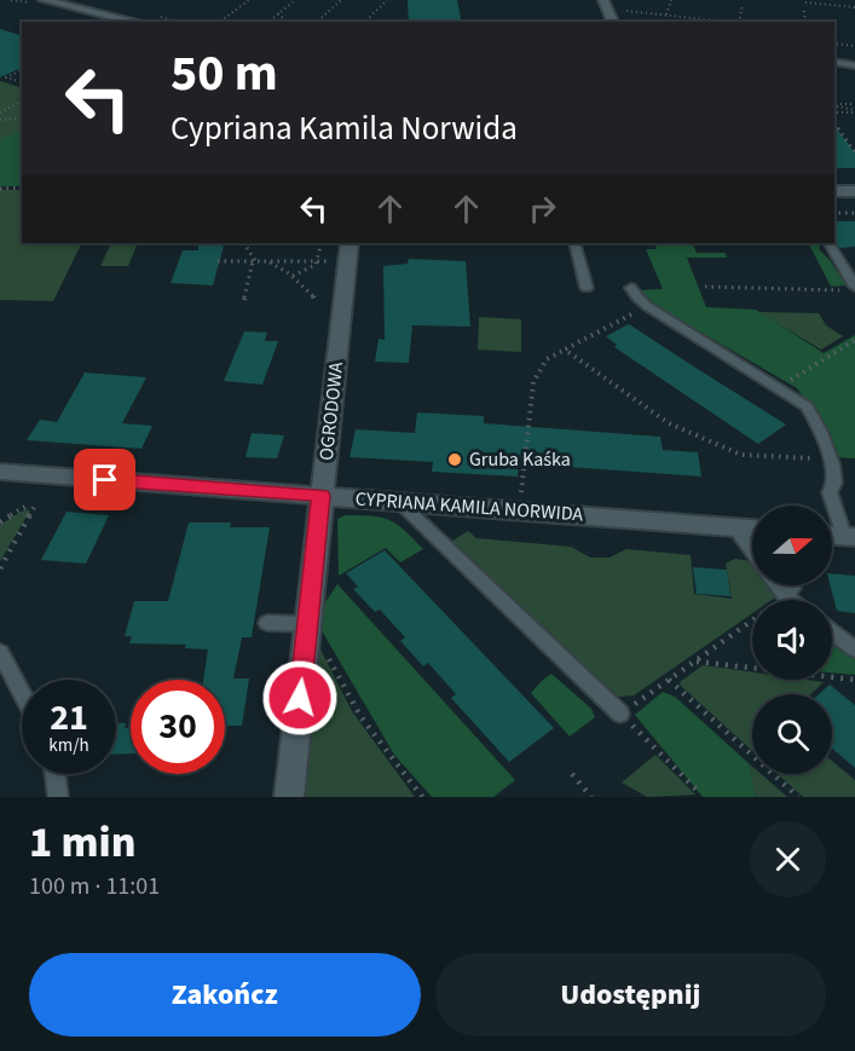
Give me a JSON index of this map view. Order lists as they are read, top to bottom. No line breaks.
{"streets":{"street":["OGRODOWA","CYPRIANA KAMILA NORWIDA"]},"crossings":[["OGRODOWA","CYPRIANA KAMILA NORWIDA"]],"places":["Gruba Kaśka"],"north":"right","page":{"turn":["50 m","Cypriana Kamila Norwida"],"speed":"21 km/h","limit":"30","heading":["1 min","100 m · 11:01"],"buttons":["Zakończ","Udostępnij"]}}
